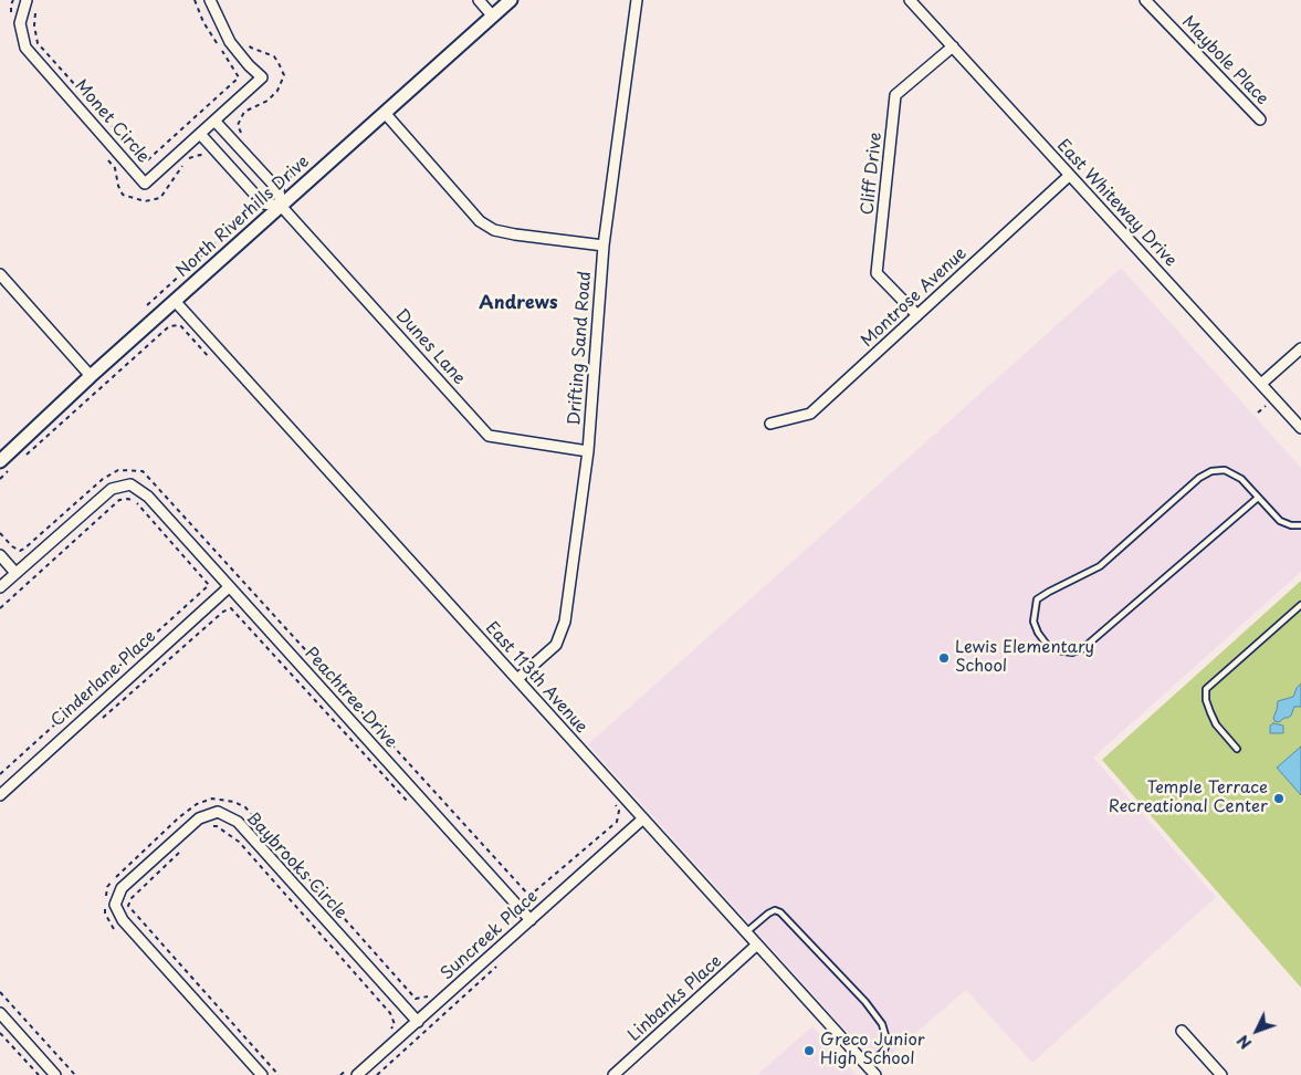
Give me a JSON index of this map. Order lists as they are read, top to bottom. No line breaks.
{"streets":{"street":["Maybole Place","Monet Circle","Cliff Drive","East Whiteway Drive","North Riverhills Drive","Montrose Avenue","Dunes Lane","Drifting Sand Road","East 113th Avenue","Cinderlane Place","Peachtree Drive","Baybrooks Circle","Suncreek Place","Linbanks Place"]},"crossings":[["Monet Circle","Dunes Lane"],["Cliff Drive","East Whiteway Drive"],["Cliff Drive","Montrose Avenue"],["East Whiteway Drive","Montrose Avenue"],["North Riverhills Drive","Dunes Lane"],["North Riverhills Drive","East 113th Avenue"],["Dunes Lane","Drifting Sand Road"],["Drifting Sand Road","East 113th Avenue"],["East 113th Avenue","Suncreek Place"],["East 113th Avenue","Linbanks Place"],["Cinderlane Place","Peachtree Drive"],["Peachtree Drive","Suncreek Place"],["Baybrooks Circle","Suncreek Place"]],"districts":["Andrews"],"places":["Lewis Elementary School","Temple Terrace Recreational Center","Greco Junior High School"],"north":"bottom left"}
